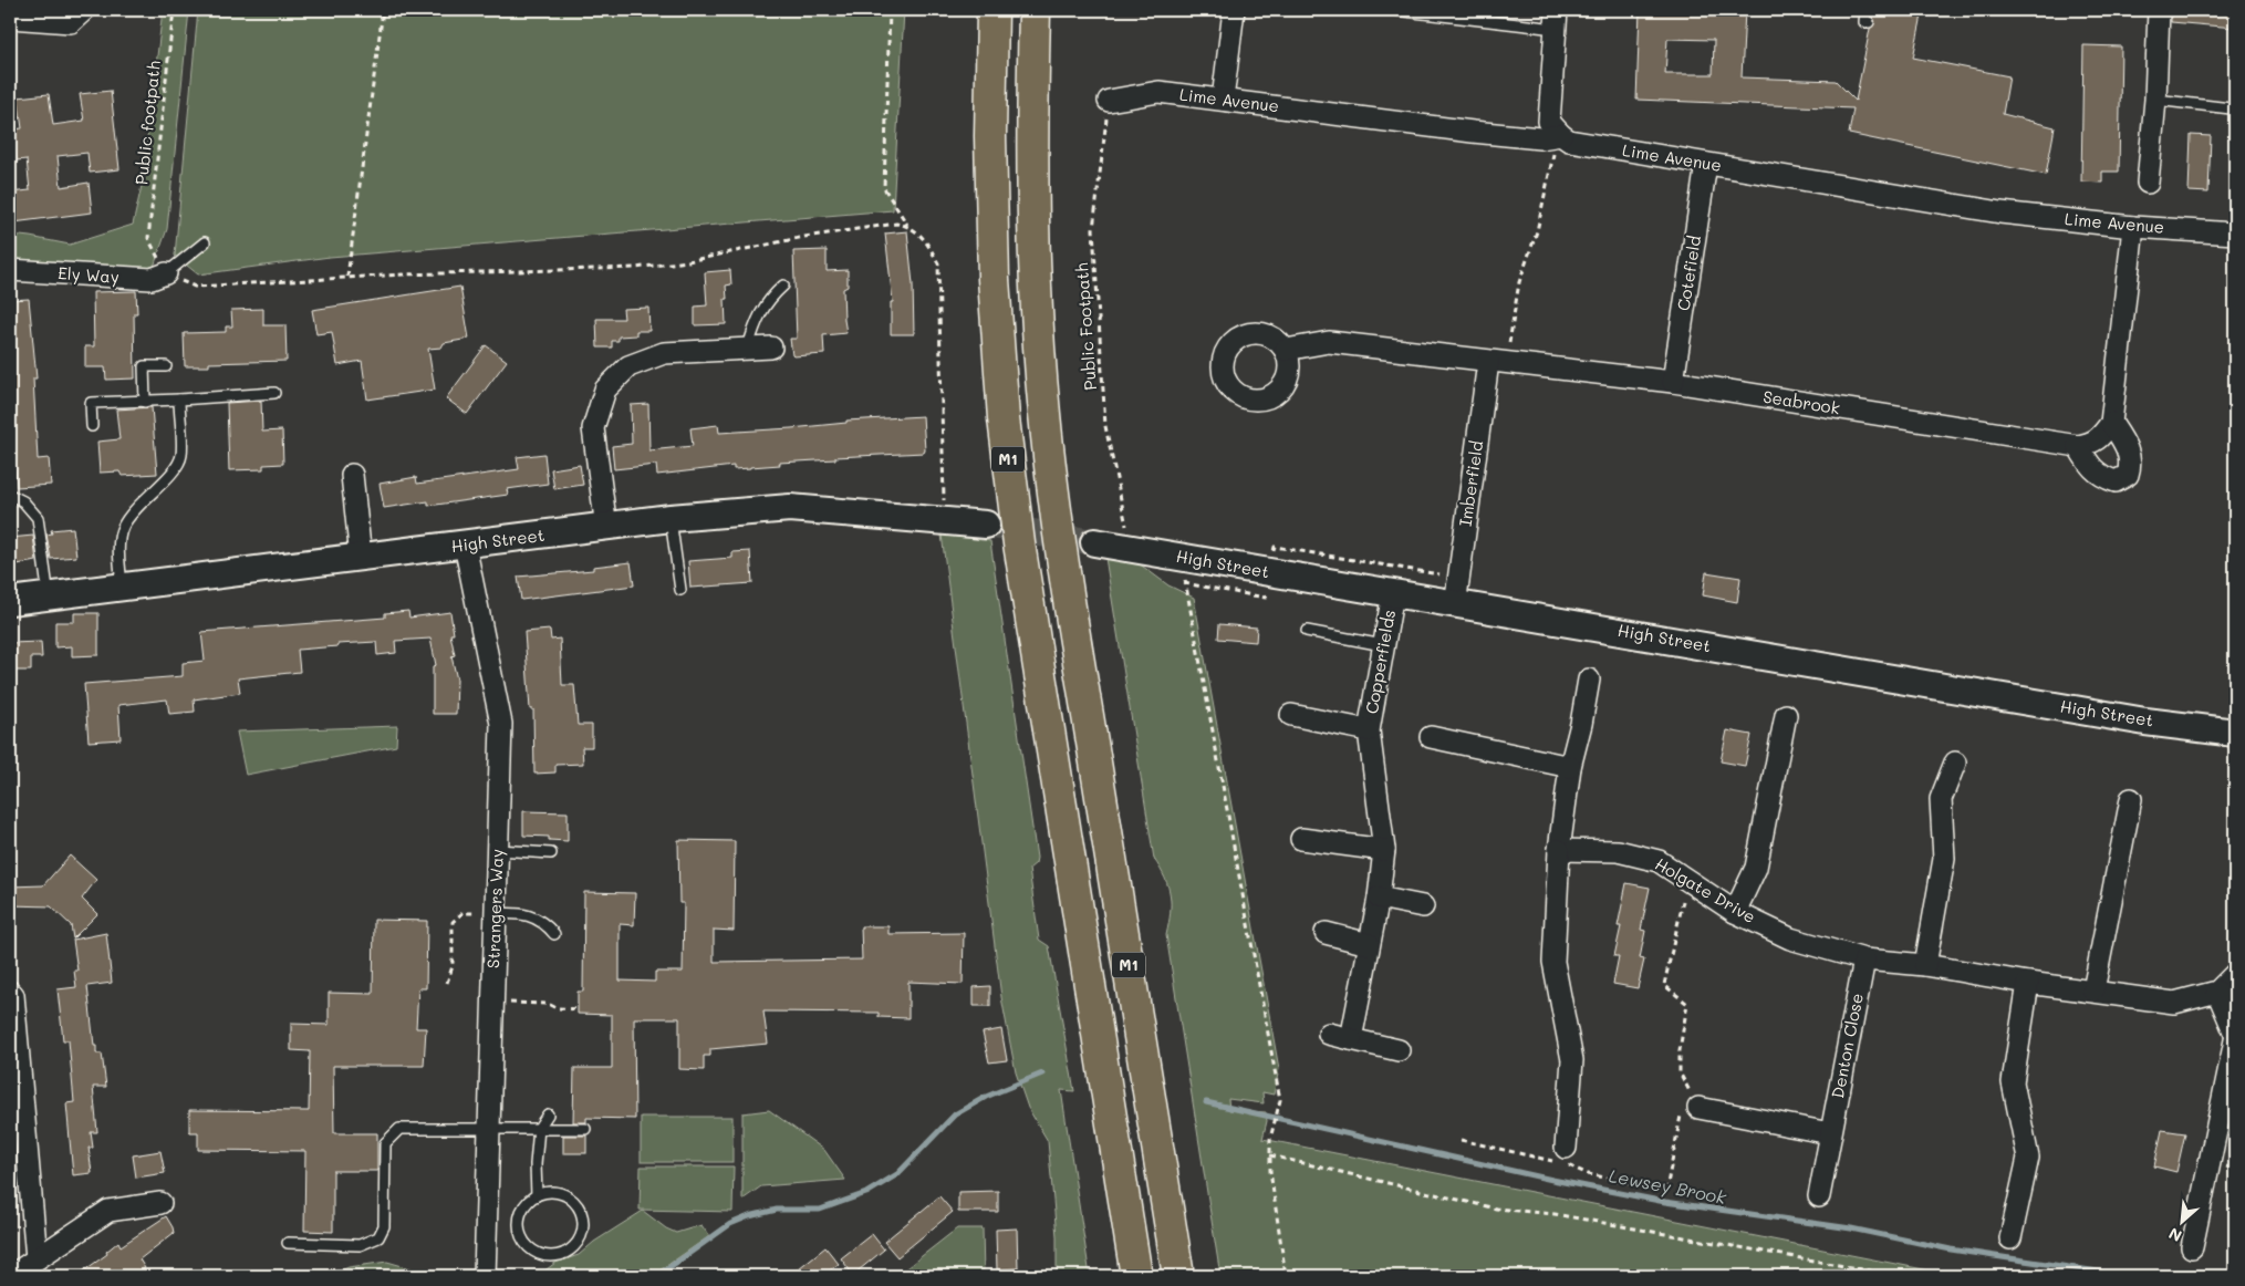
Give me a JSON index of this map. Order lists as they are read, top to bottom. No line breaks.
{"streets":{"highway":["M1"],"street":["Lime Avenue","Cotefield","Ely Way","Seabrook","Imberfield","High Street","Copperfields","Holgate Drive","Strangers Way","Denton Close"],"path":["Public footpath","Public Footpath"]},"crossings":[["Lime Avenue","Cotefield"],["Lime Avenue","Public Footpath"],["Public footpath","Ely Way"],["Cotefield","Seabrook"],["Public Footpath","High Street"],["Seabrook","Imberfield"],["Imberfield","High Street"],["High Street","Copperfields"],["High Street","Strangers Way"],["Holgate Drive","Denton Close"]],"water":["Lewsey Brook"],"north":"bottom left"}
